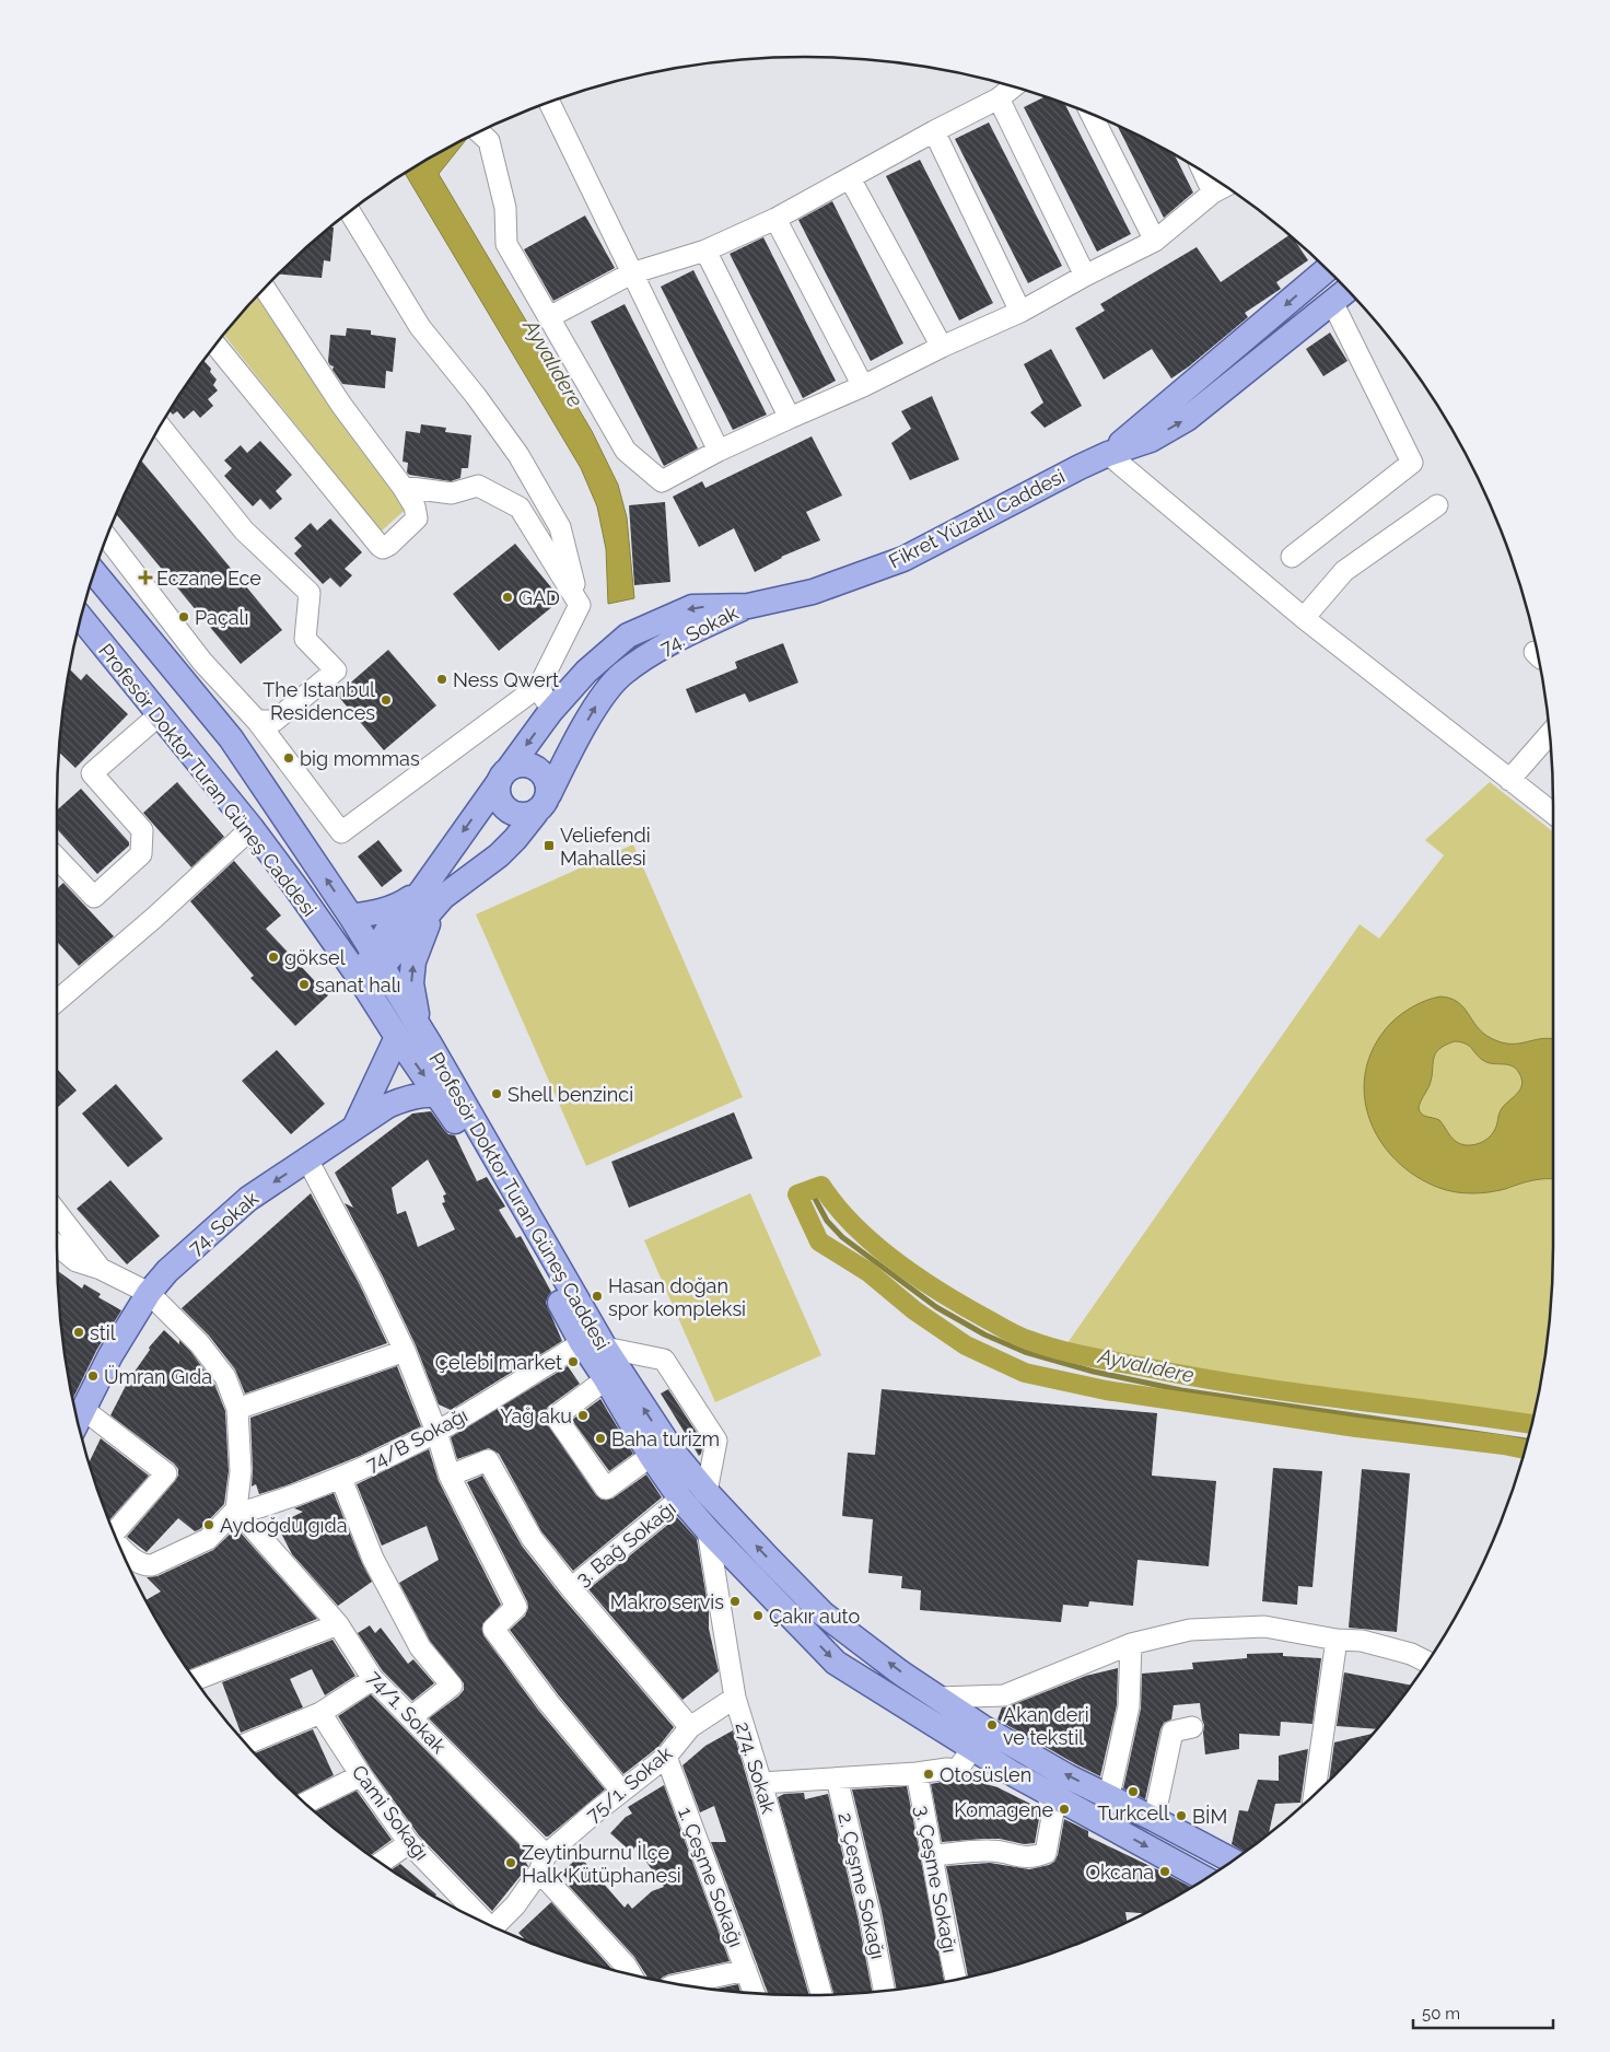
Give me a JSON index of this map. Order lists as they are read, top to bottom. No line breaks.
{"streets":{"main road":["Fikret Yüzatlı Caddesi","74. Sokak","Profesör Doktor Turan Güneş Caddesi"],"street":["74/B Sokağı","3. Bağ Sokağı","74/1. Sokak","274. Sokak","75/1. Sokak","Cami Sokağı","1. Çeşme Sokağı","3. Çeşme Sokağı","2. Çeşme Sokağı"]},"crossings":[["Fikret Yüzatlı Caddesi","74. Sokak"],["74. Sokak","Profesör Doktor Turan Güneş Caddesi"],["Profesör Doktor Turan Güneş Caddesi","74/B Sokağı"],["Profesör Doktor Turan Güneş Caddesi","3. Bağ Sokağı"],["Profesör Doktor Turan Güneş Caddesi","274. Sokak"],["74/B Sokağı","74/1. Sokak"],["74/1. Sokak","75/1. Sokak"],["274. Sokak","75/1. Sokak"],["75/1. Sokak","1. Çeşme Sokağı"]],"water":["Ayvalıdere"],"places":{"health":["Eczane Ece"],"other":["GAD","Paçalı","Ness Qwert","The Istanbul Residences","big mommas","göksel","sanat halı","Shell benzinci","Hasan doğan spor kompleksi","stil","Çelebi market","Ümran Gıda","Yağ aku","Baha turizm","Aydoğdu gıda","Makro servis","Çakır auto","Akan deri ve tekstil","Otosüslen","Turkcell","Komagene","BİM","Zeytinburnu İlçe Halk Kütüphanesi","Okcana"],"transit":["Veliefendi Mahallesi"]},"scale_bar":"50 m"}
